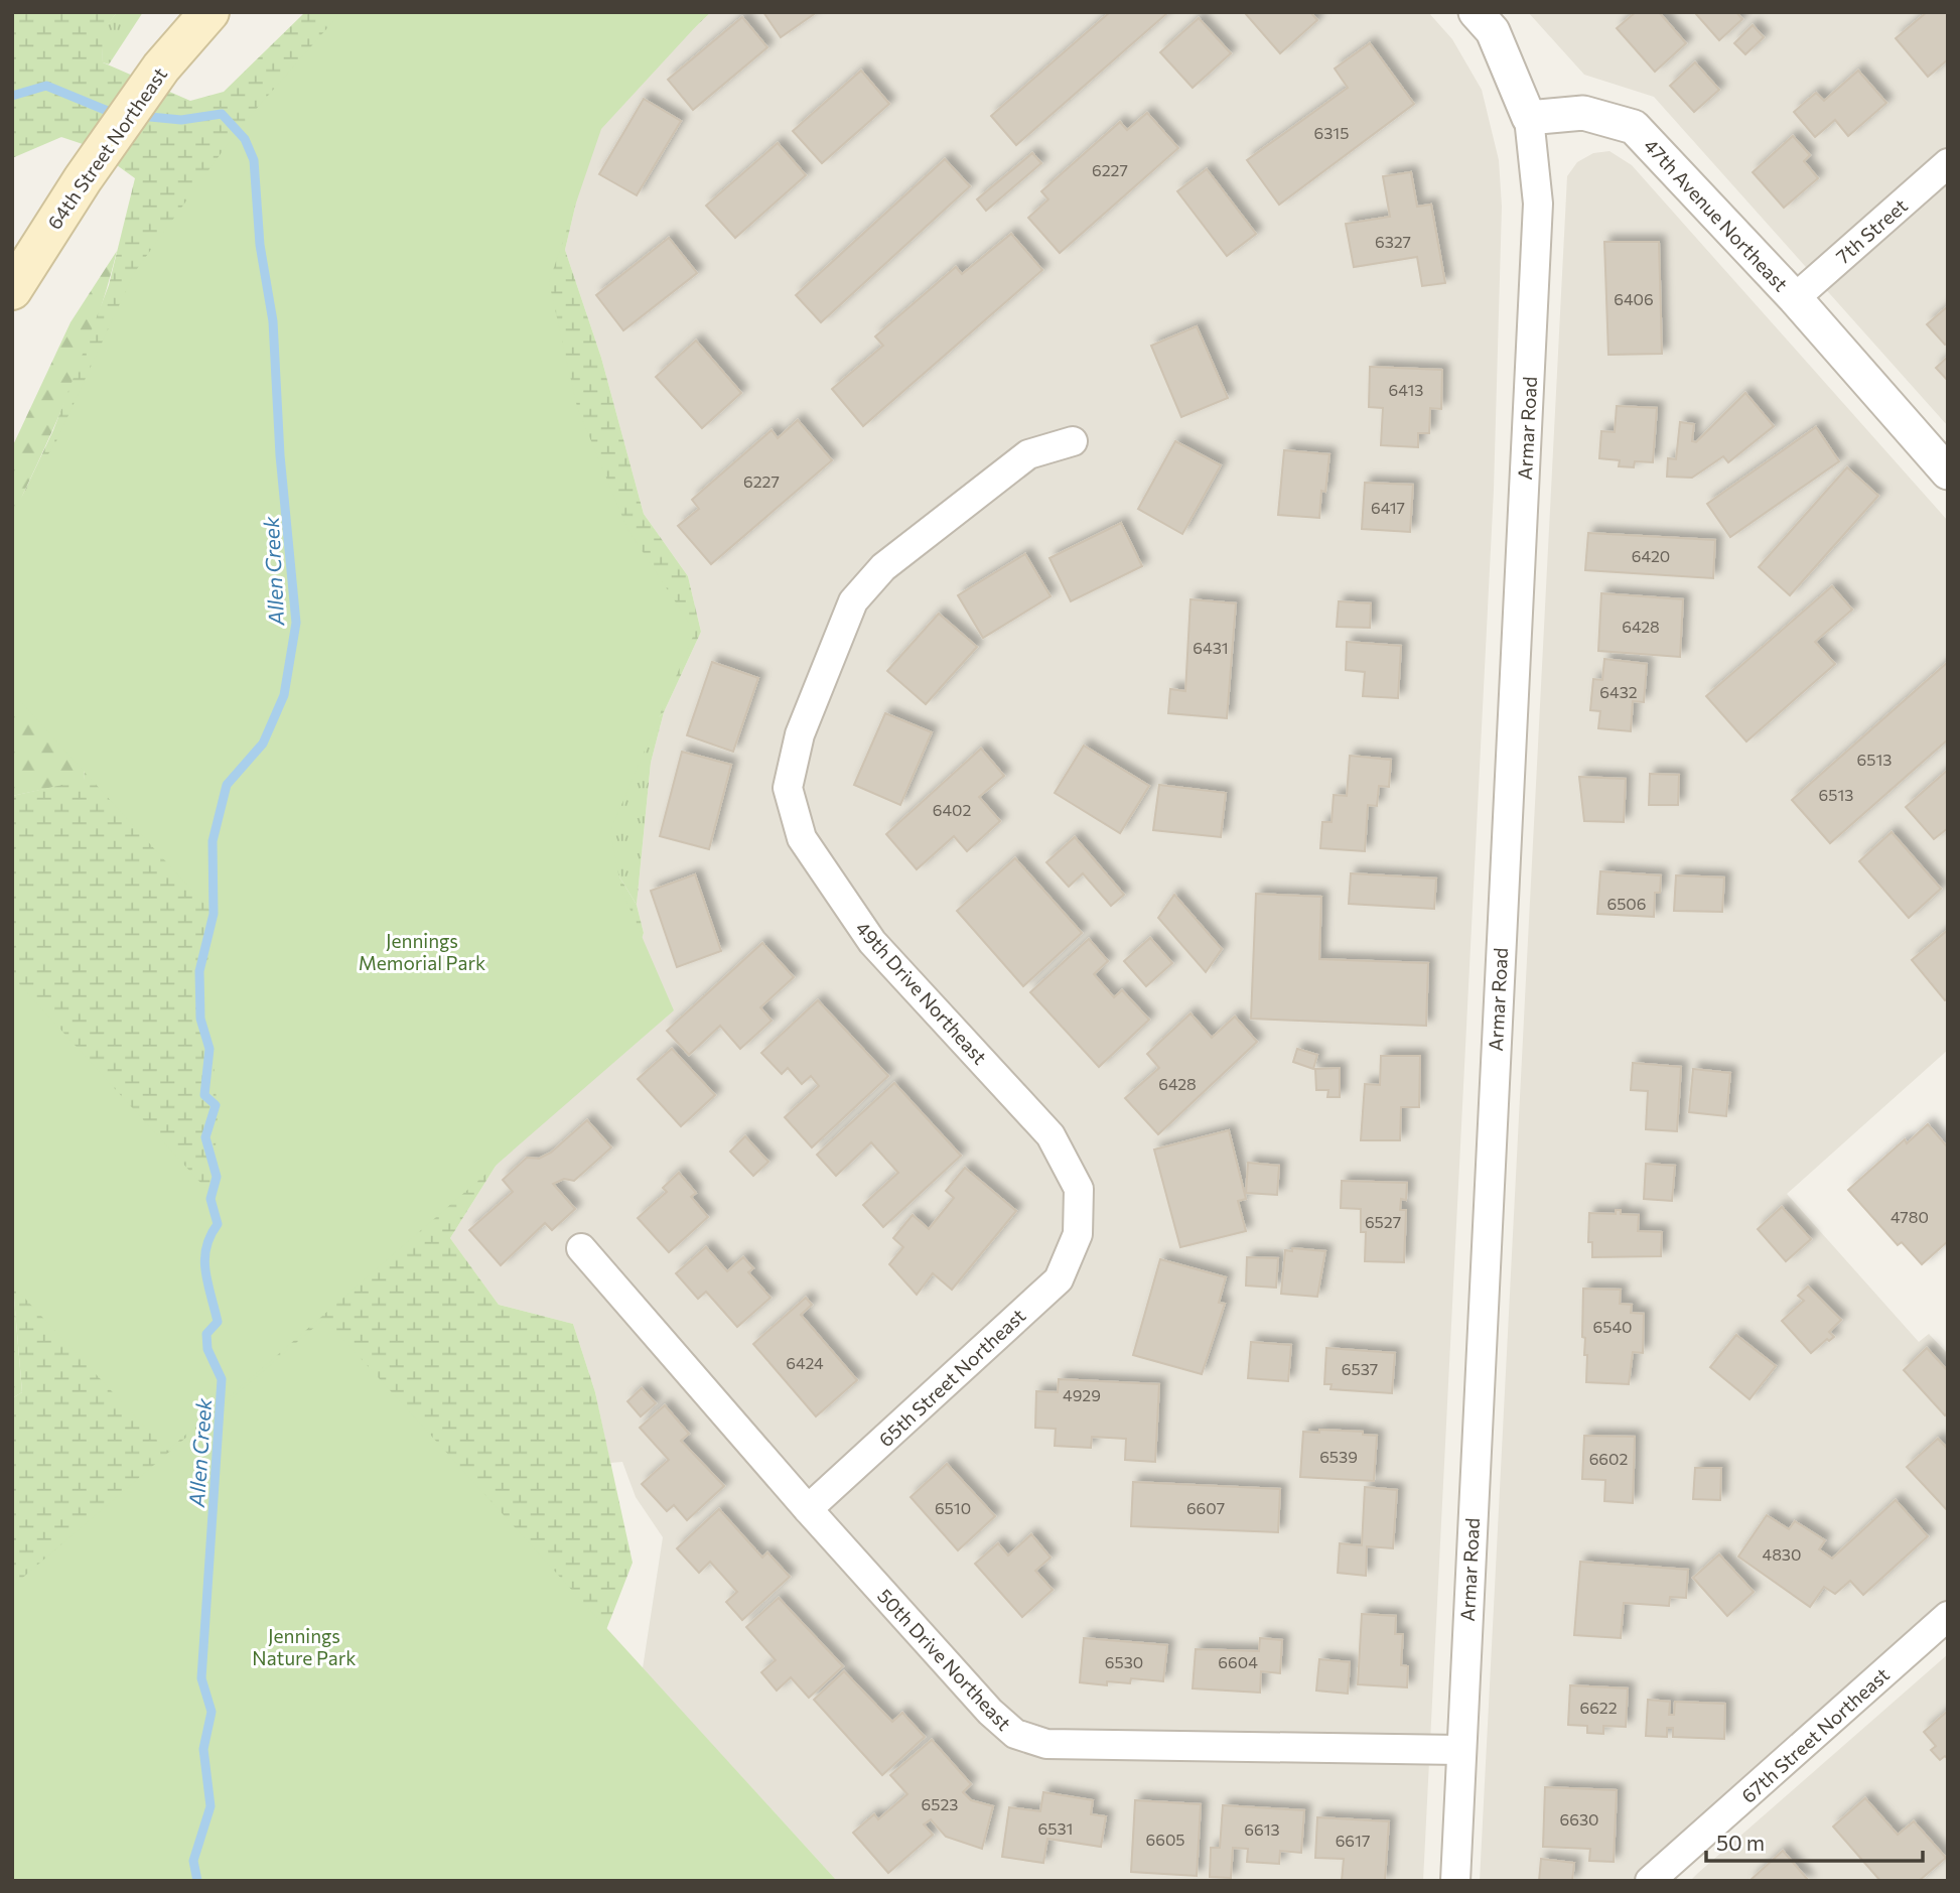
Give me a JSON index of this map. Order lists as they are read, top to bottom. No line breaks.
{"streets":{"main road":["64th Street Northeast"],"street":["47th Avenue Northeast","7th Street","Armar Road","49th Drive Northeast","65th Street Northeast","50th Drive Northeast","67th Street Northeast"]},"crossings":[["47th Avenue Northeast","7th Street"],["47th Avenue Northeast","Armar Road"],["Armar Road","50th Drive Northeast"],["49th Drive Northeast","65th Street Northeast"],["65th Street Northeast","50th Drive Northeast"]],"water":["Allen Creek"],"parks":["Jennings Memorial Park","Jennings Nature Park"],"house_numbers":["6315","6227","6327","6406","6413","6227","6417","6420","6428","6431","6432","6513","6513","6402","6506","6428","4780","6527","6540","6424","6537","4929","6539","6602","6510","6607","4830","6530","6604","6622","6523","6630","6531","6613","6605","6617"],"scale_bar":"50 m"}
